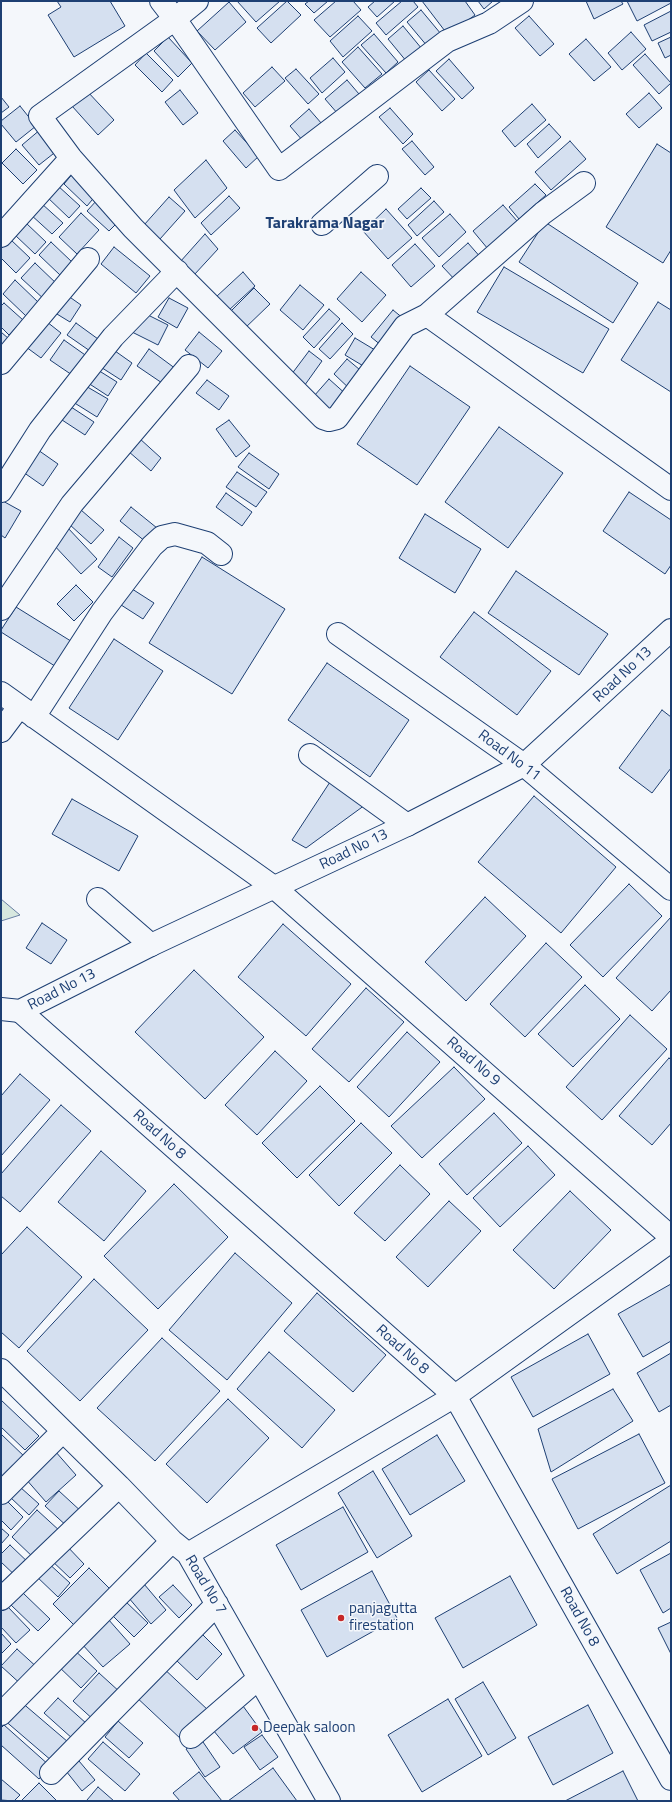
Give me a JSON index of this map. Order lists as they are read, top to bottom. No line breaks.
{"streets":{"street":["Road No 13","Road No 11","Road No 9","Road No 8","Road No 7"]},"crossings":[["Road No 13","Road No 11"],["Road No 13","Road No 9"],["Road No 13","Road No 8"]],"districts":["Tarakrama Nagar"],"places":["panjagutta firestation","Deepak saloon"]}
